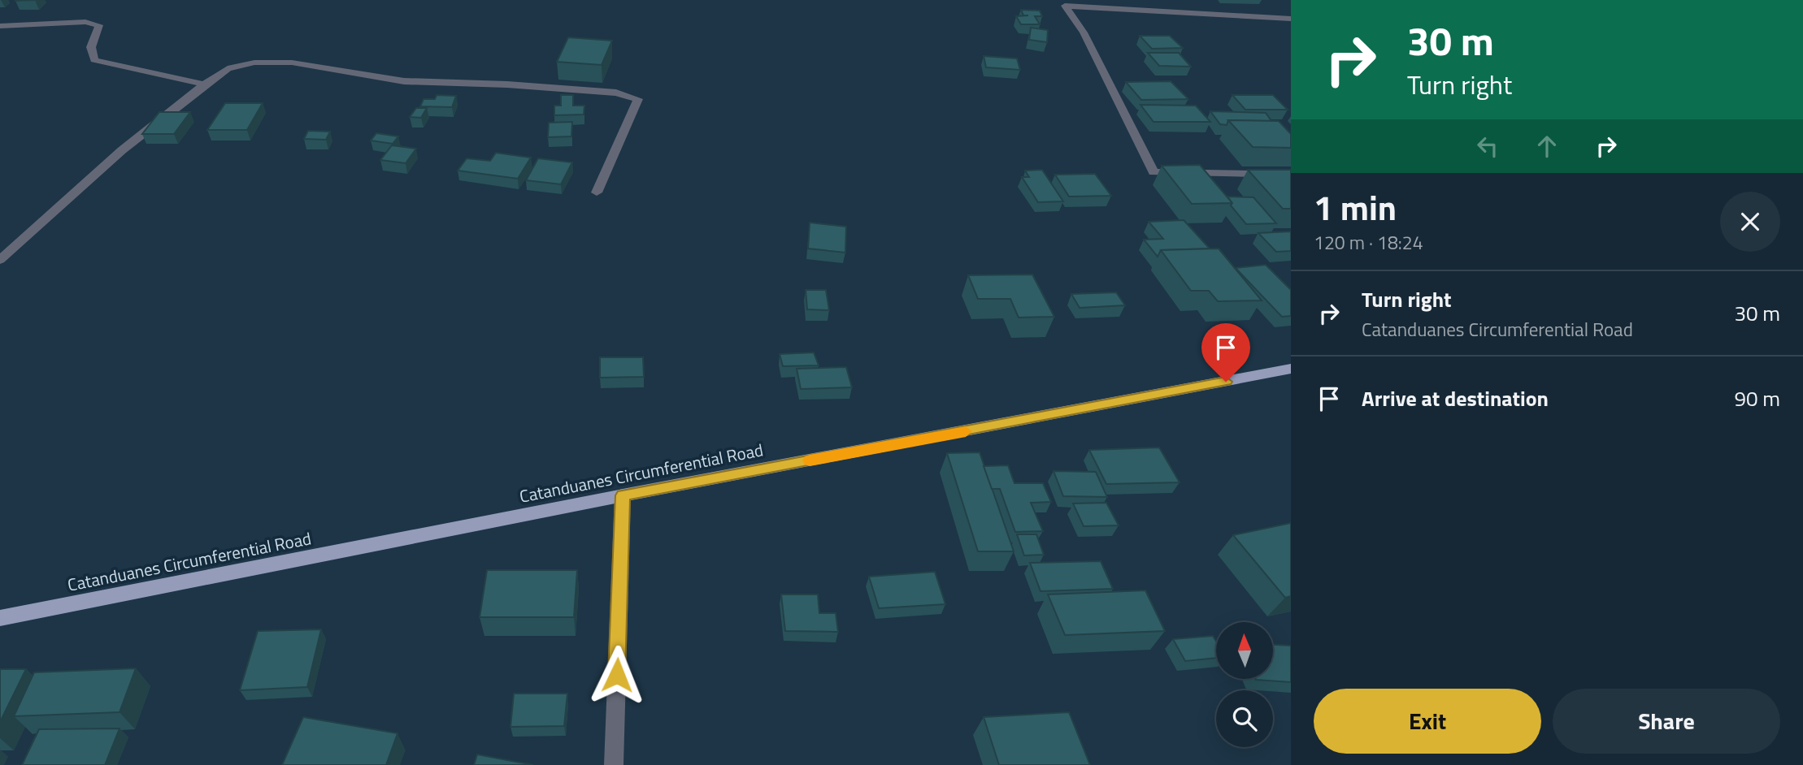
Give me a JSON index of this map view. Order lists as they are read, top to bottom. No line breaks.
{"streets":{"main road":["Catanduanes Circumferential Road"]},"north":"top","page":{"turn":["30 m","Turn right"],"heading":["1 min","120 m · 18:24"],"list":[{"name":"Turn right","note":"Catanduanes Circumferential Road","value":"30 m"},{"name":"Arrive at destination","value":"90 m"}],"buttons":["Exit","Share"]}}
